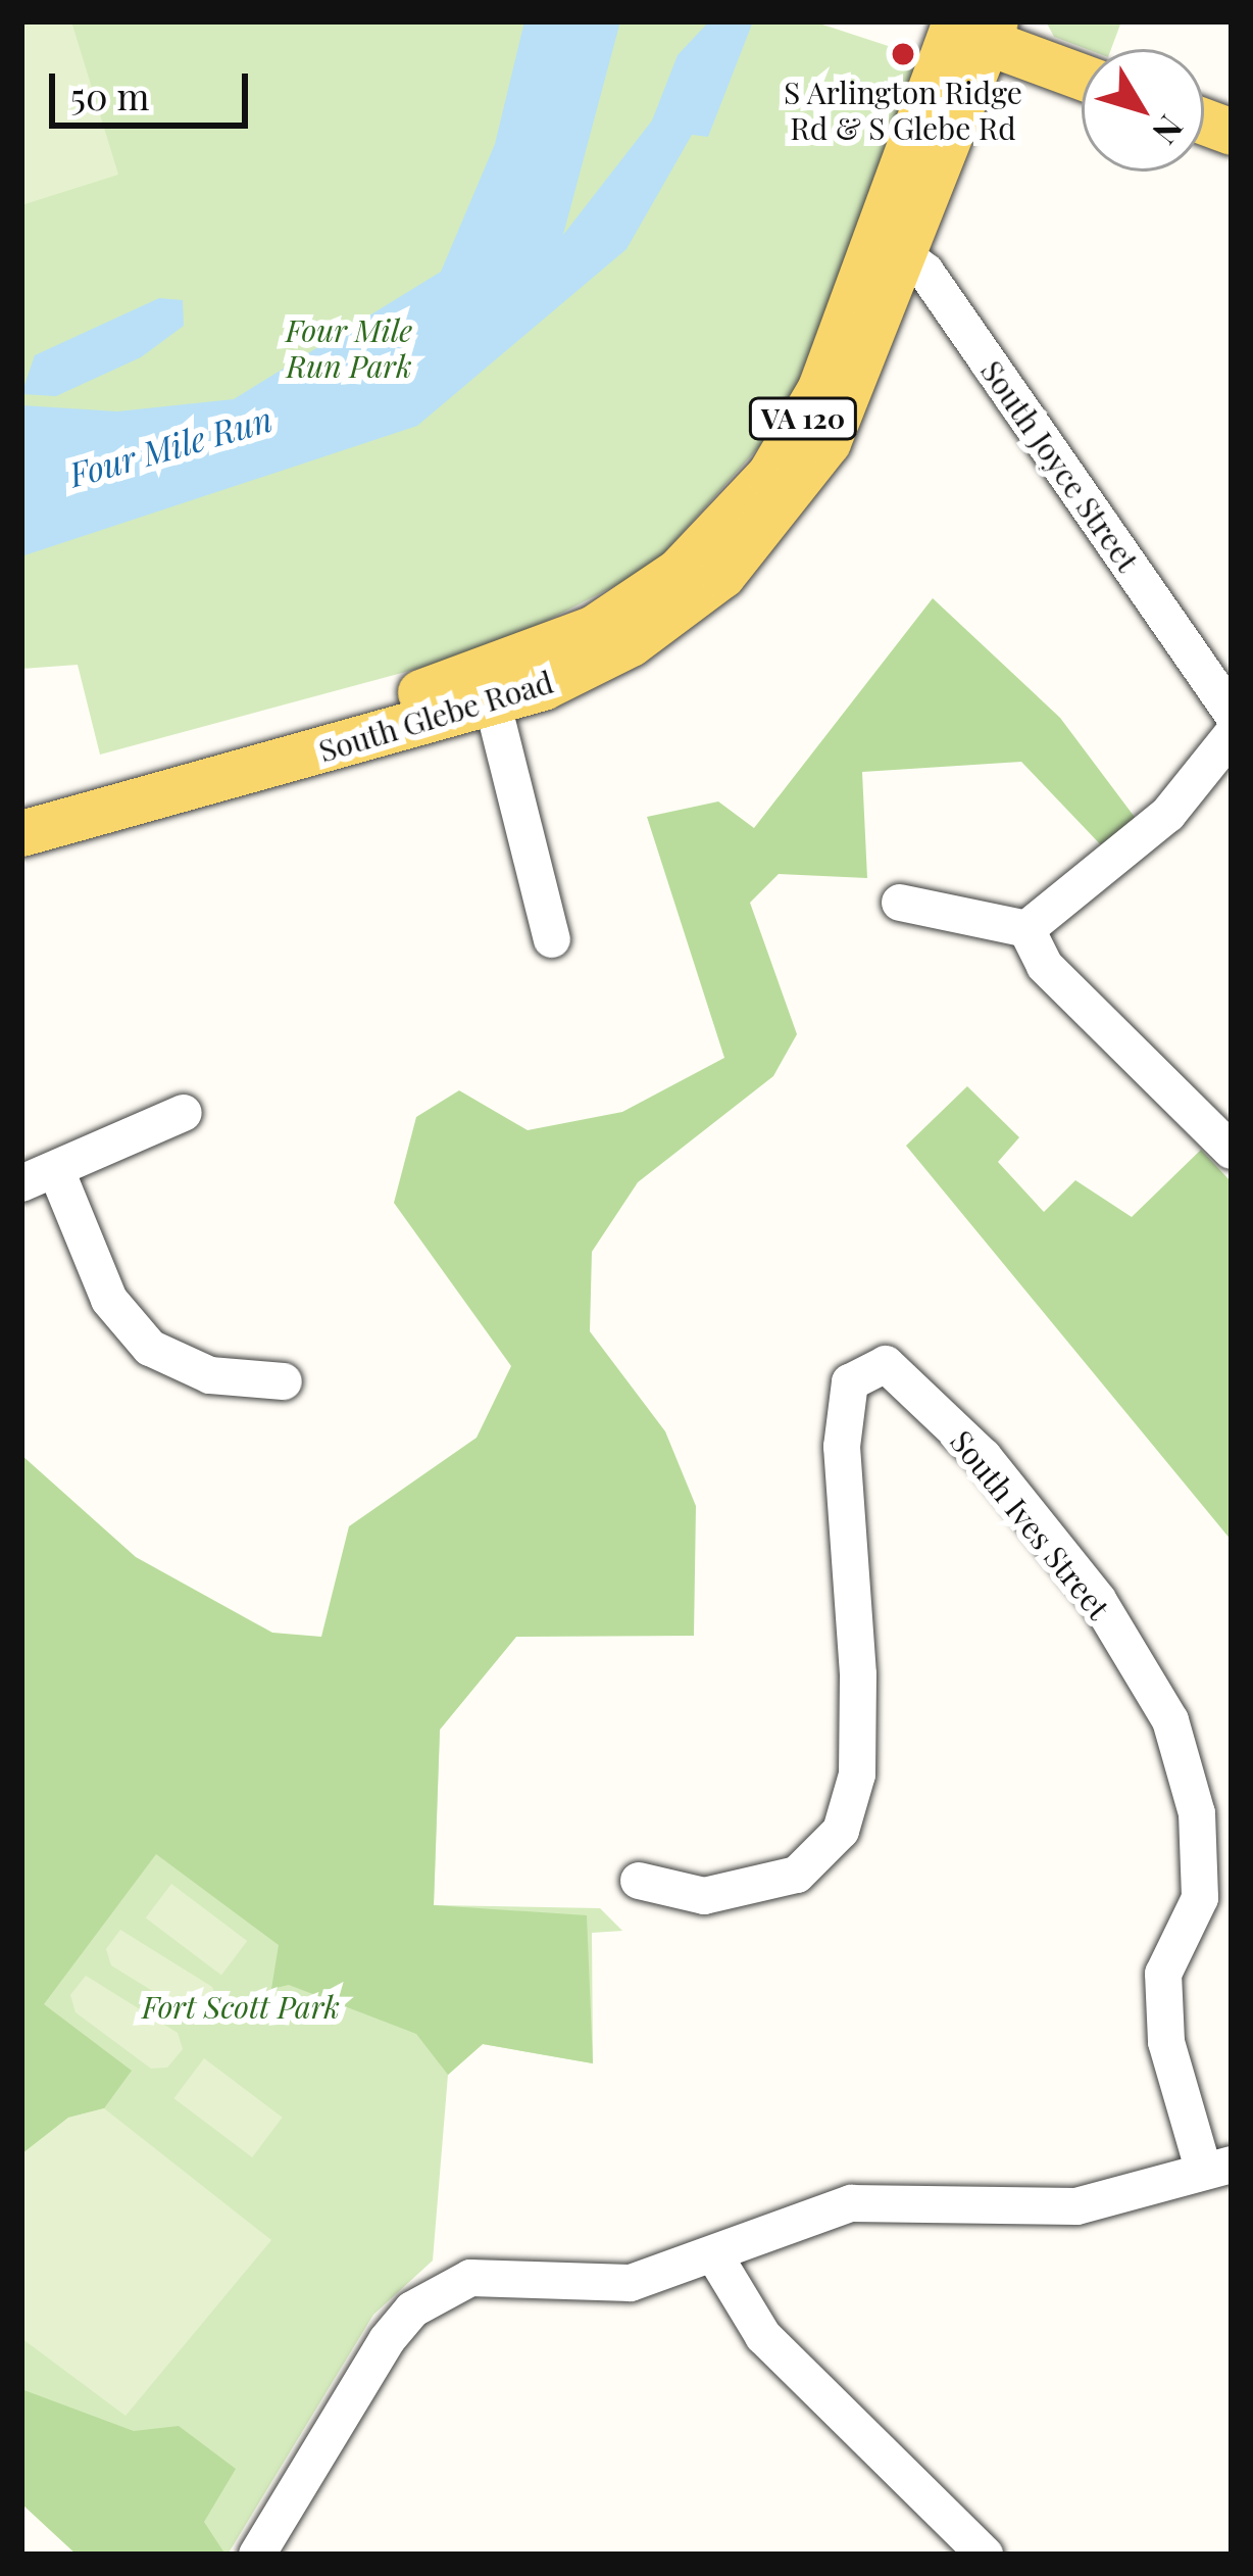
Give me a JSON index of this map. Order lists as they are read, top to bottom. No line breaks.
{"streets":{"main road":["VA 120","South Glebe Road"],"street":["South Joyce Street","South Ives Street"]},"crossings":[["South Joyce Street","South Glebe Road"]],"water":["Four Mile Run"],"parks":["Four Mile Run Park","Fort Scott Park"],"places":["S Arlington Ridge Rd & S Glebe Rd"],"scale_bar":"50 m","north":"bottom right"}
